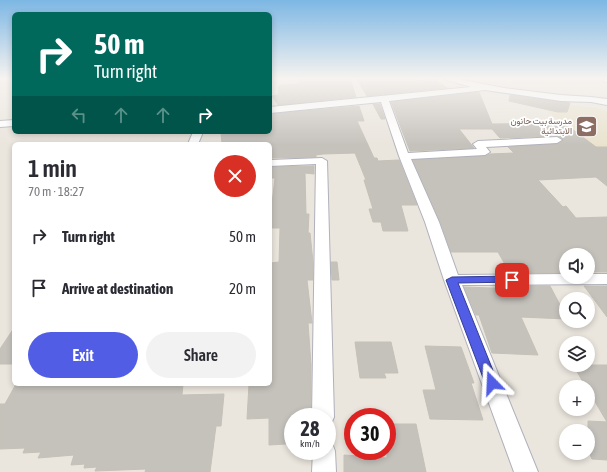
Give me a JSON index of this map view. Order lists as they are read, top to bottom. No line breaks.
{"places":{"school or university":["مدرسة بيت حانون الابتدائية"]},"page":{"turn":["50 m","Turn right"],"heading":["1 min","70 m · 18:27"],"list":[{"name":"Turn right","value":"50 m"},{"name":"Arrive at destination","value":"20 m"}],"map_buttons":["+","−"],"buttons":["Exit","Share"],"speed":"28 km/h","limit":"30"}}
